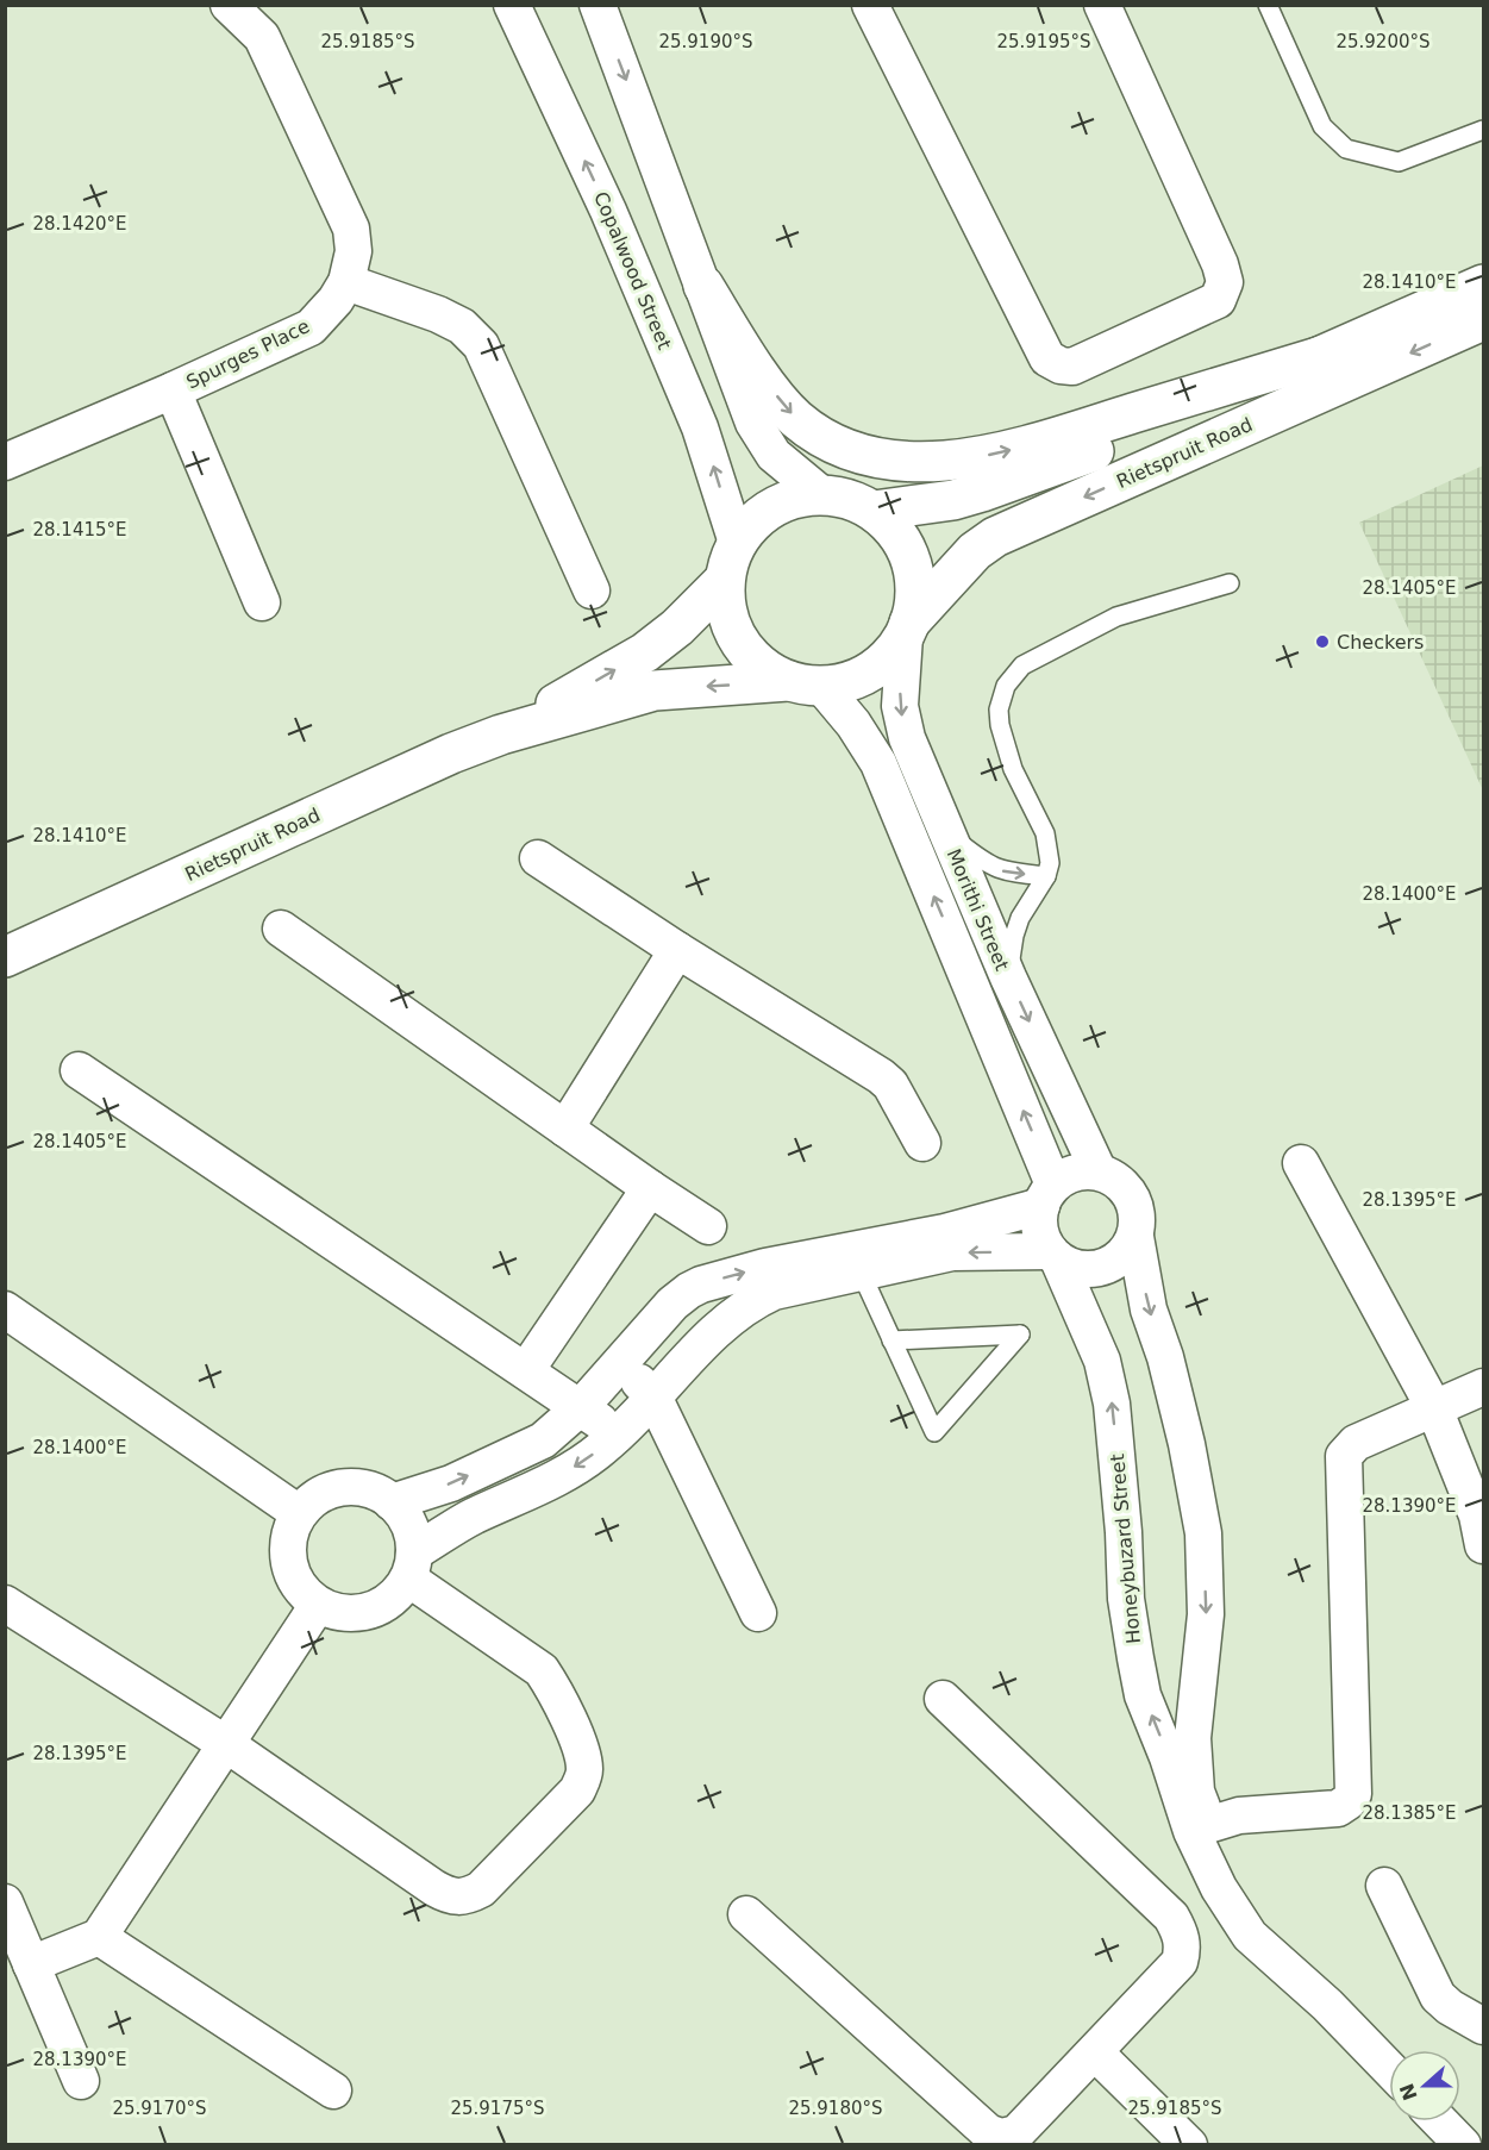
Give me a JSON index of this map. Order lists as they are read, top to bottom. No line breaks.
{"streets":{"street":["Copalwood Street","Spurges Place","Rietspruit Road","Morithi Street","Honeybuzard Street"]},"crossings":[["Copalwood Street","Rietspruit Road"],["Copalwood Street","Morithi Street"],["Rietspruit Road","Morithi Street"],["Morithi Street","Honeybuzard Street"]],"places":["Checkers"],"north":"left","coordinates":["25.9185°S","25.9190°S","25.9195°S","25.9200°S","28.1420°E","28.1410°E","28.1415°E","28.1405°E","28.1400°E","28.1395°E","28.1390°E","28.1385°E","25.9170°S","25.9175°S","25.9180°S"]}
